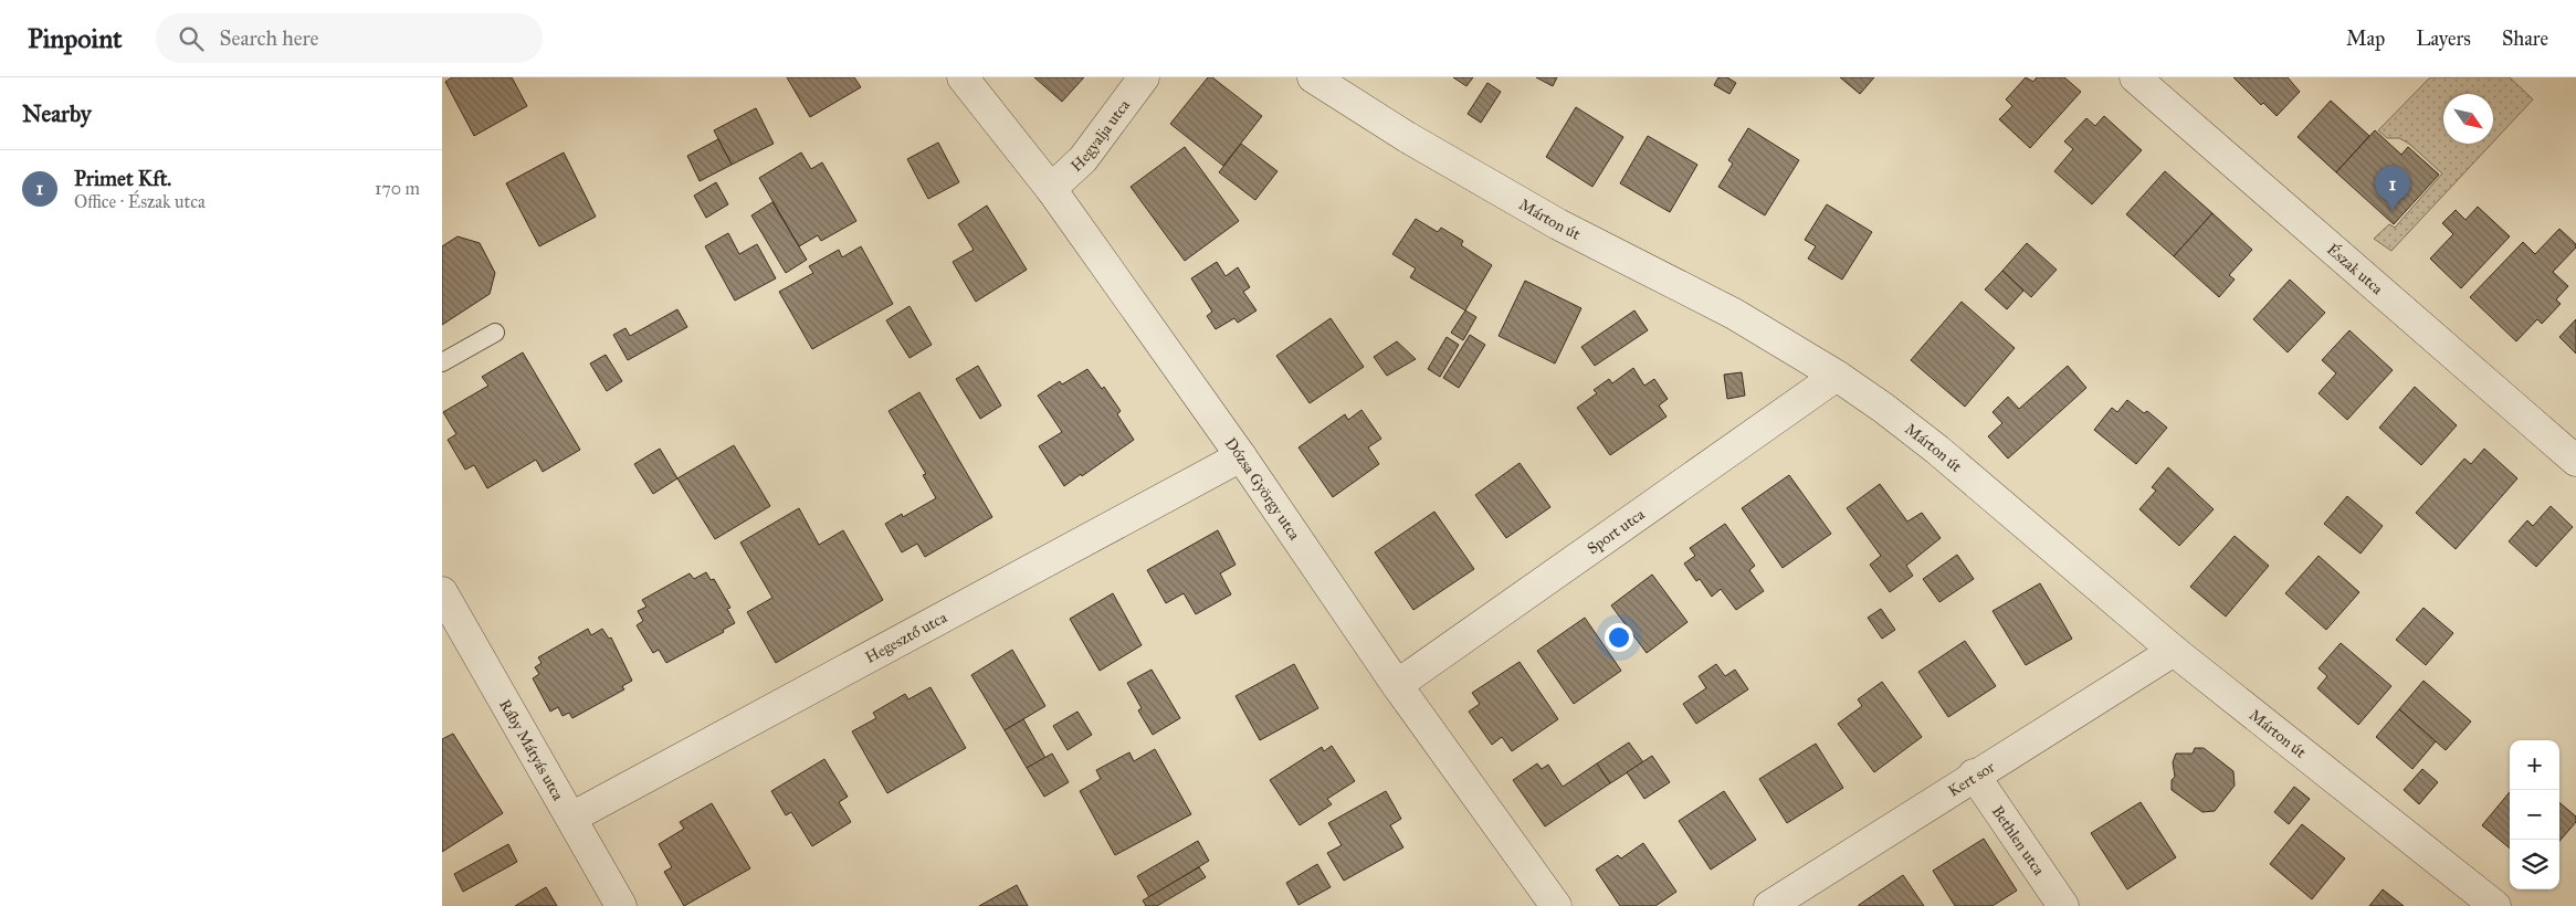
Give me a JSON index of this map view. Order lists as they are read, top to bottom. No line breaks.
{"streets":{"street":["Hegyalja utca","Márton út","Észak utca","Dózsa György utca","Sport utca","Hegesztő utca","Ráby Mátyás utca","Kert sor","Bethlen utca"]},"crossings":[["Hegyalja utca","Dózsa György utca"],["Márton út","Sport utca"],["Márton út","Kert sor"],["Dózsa György utca","Sport utca"],["Dózsa György utca","Hegesztő utca"],["Hegesztő utca","Ráby Mátyás utca"],["Kert sor","Bethlen utca"]],"north":"bottom right","page":{"header":"Pinpoint","search":"Search here","nav":["Map","Layers","Share"],"heading":"Nearby","list":[{"mark":"1","name":"Primet Kft.","note":"Office · Észak utca","value":"170 m"}],"pins":"1","map_buttons":["+","−"]}}
